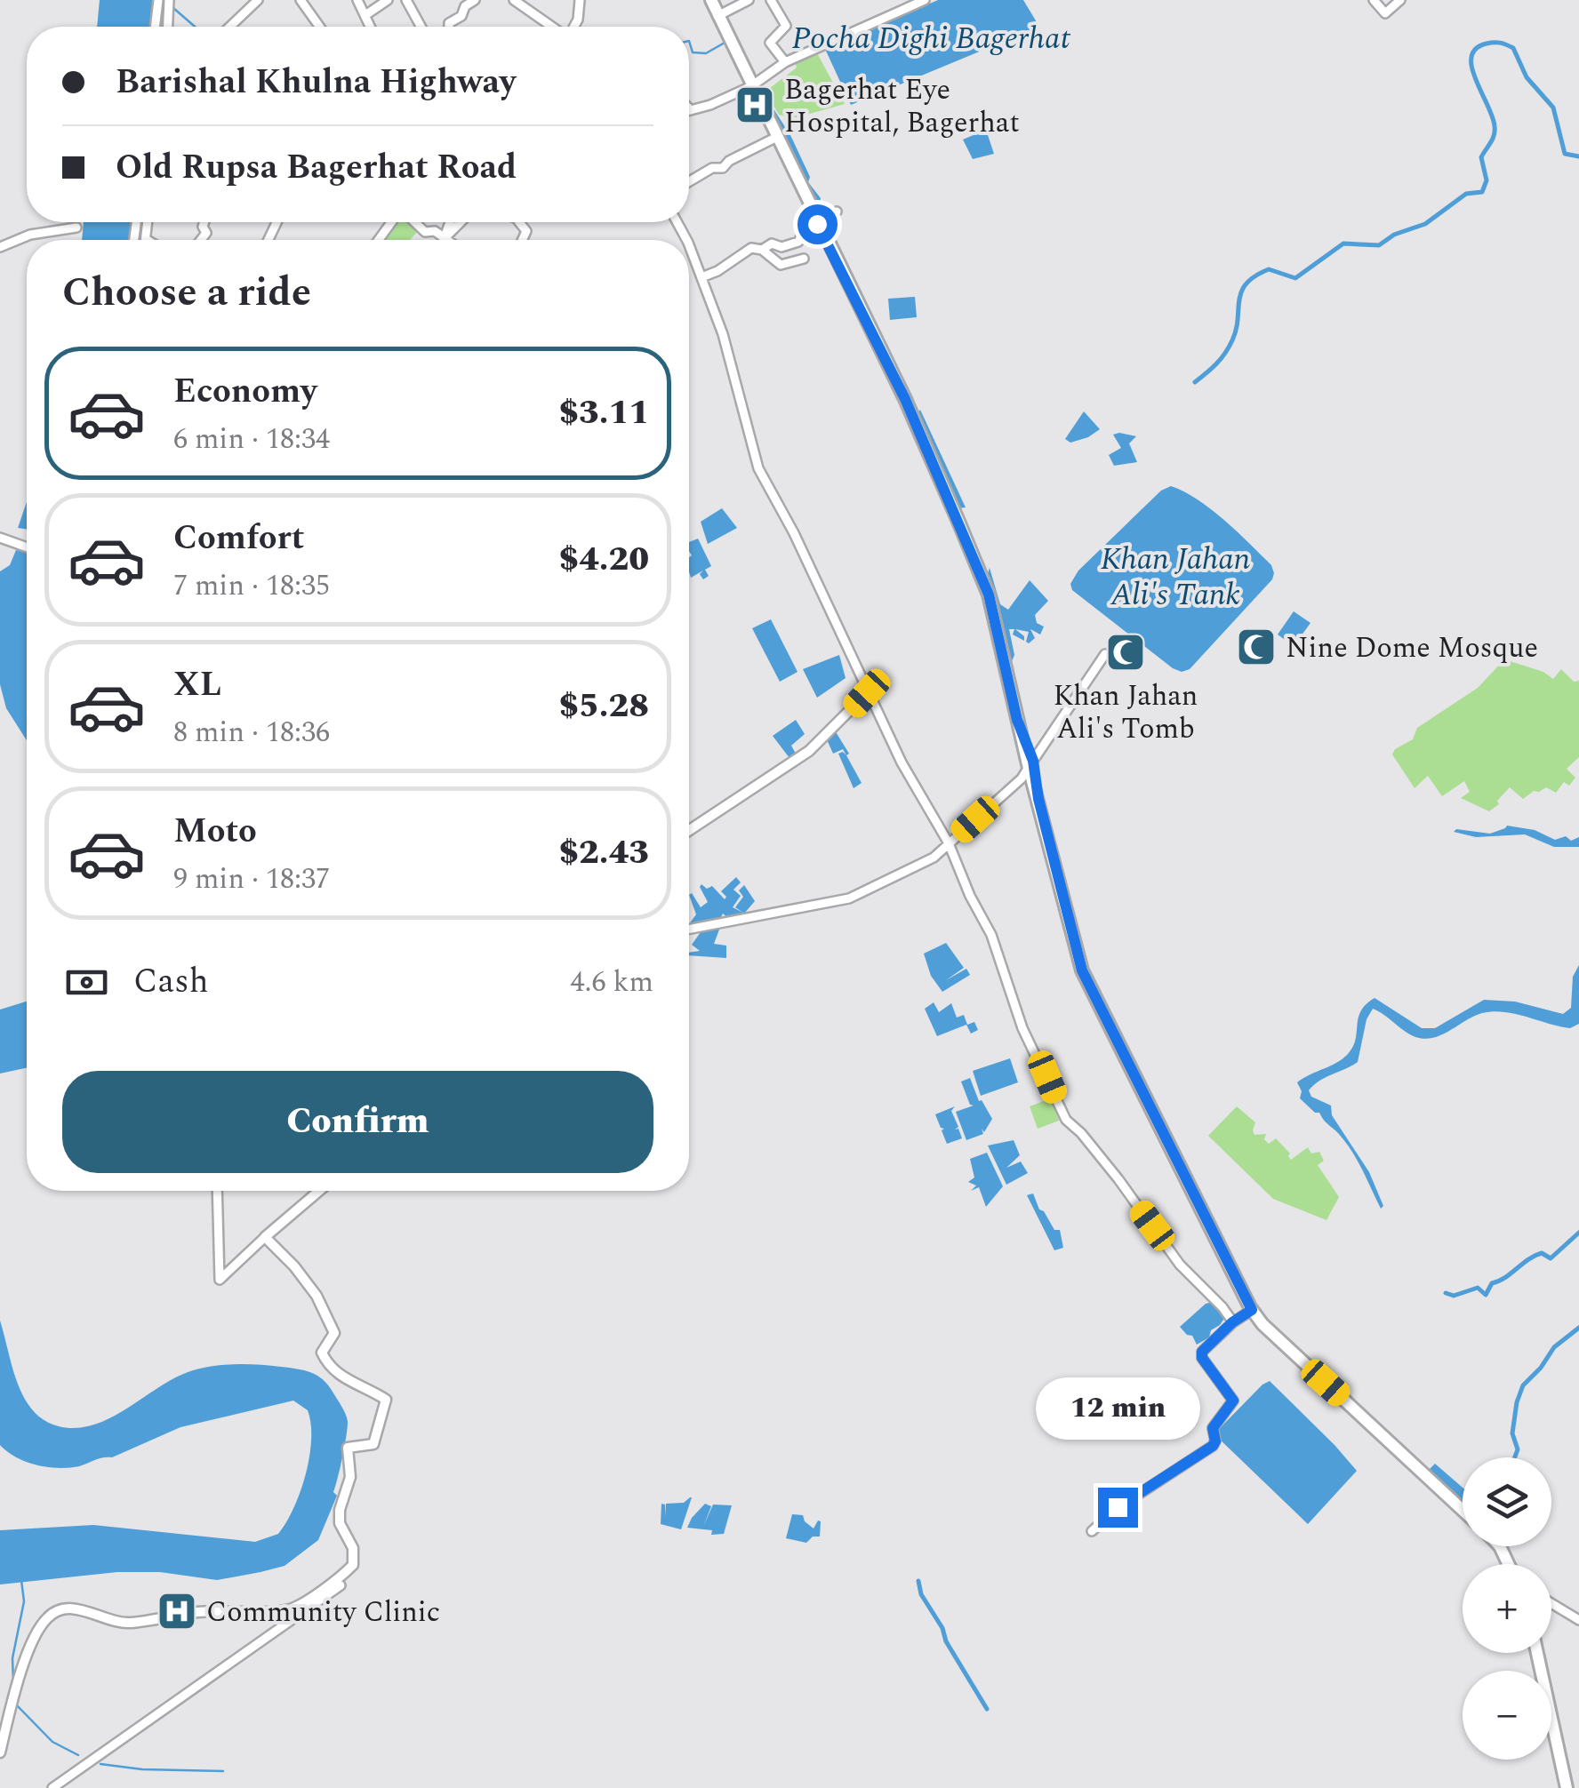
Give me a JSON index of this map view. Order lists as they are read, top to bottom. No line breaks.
{"water":["Pocha Dighi Bagerhat","Khan Jahan Ali's Tank"],"places":{"hospital":["Bagerhat Eye Hospital, Bagerhat","Community Clinic"],"mosque":["Nine Dome Mosque","Khan Jahan Ali's Tomb"]},"page":{"banner":["Barishal Khulna Highway","Old Rupsa Bagerhat Road"],"heading":"Choose a ride","list":[{"name":"Economy","note":"6 min · 18:34","value":"$3.11"},{"name":"Comfort","note":"7 min · 18:35","value":"$4.20"},{"name":"XL","note":"8 min · 18:36","value":"$5.28"},{"name":"Moto","note":"9 min · 18:37","value":"$2.43"}],"pay":["Cash","4.6 km"],"buttons":"Confirm","bubble":"12 min","map_buttons":["+","−"]}}
